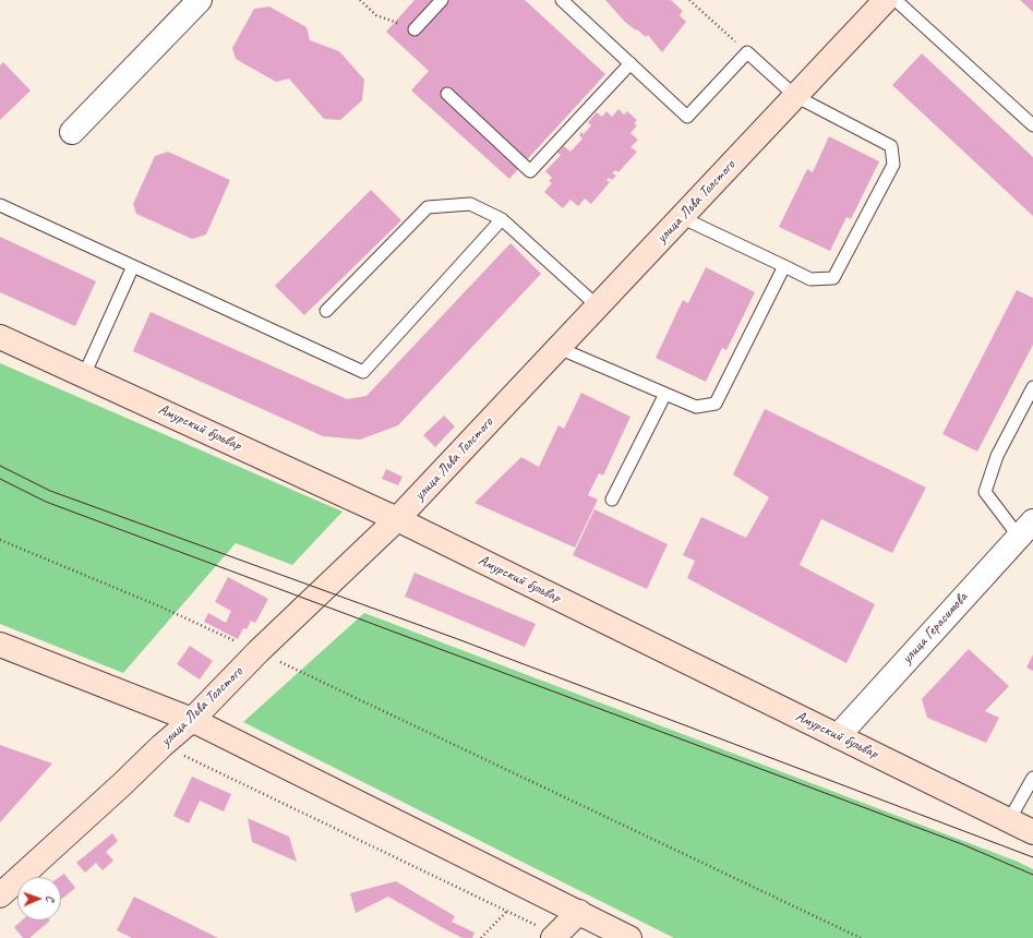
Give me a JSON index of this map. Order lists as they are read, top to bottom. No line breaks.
{"streets":{"street":["улица Льва Толстого","Амурский бульвар","улица Герасимова"]},"crossings":[["улица Льва Толстого","Амурский бульвар"],["Амурский бульвар","улица Герасимова"]],"north":"right"}
